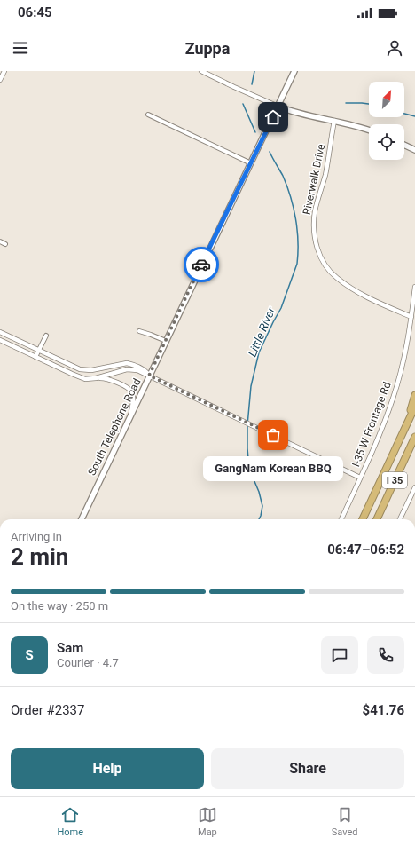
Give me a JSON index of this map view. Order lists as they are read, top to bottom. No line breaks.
{"streets":{"highway":["I 35"],"main road":["South Telephone Road"],"street":["Riverwalk Drive","I-35 W Frontage Rd"]},"crossings":[["Riverwalk Drive","I-35 W Frontage Rd"]],"water":["Little River"],"places":["GangNam Korean BBQ"],"north":"top right","page":{"status":"06:45","header":"Zuppa","bubble":"GangNam Korean BBQ","heading":["2 min","Arriving in","06:47–06:52"],"panel":["Sam","Courier · 4.7","Order #2337","$41.76"],"bar":"On the way · 250 m","round":"S","buttons":["Help","Share"],"tabs":["Home","Map","Saved"]}}
